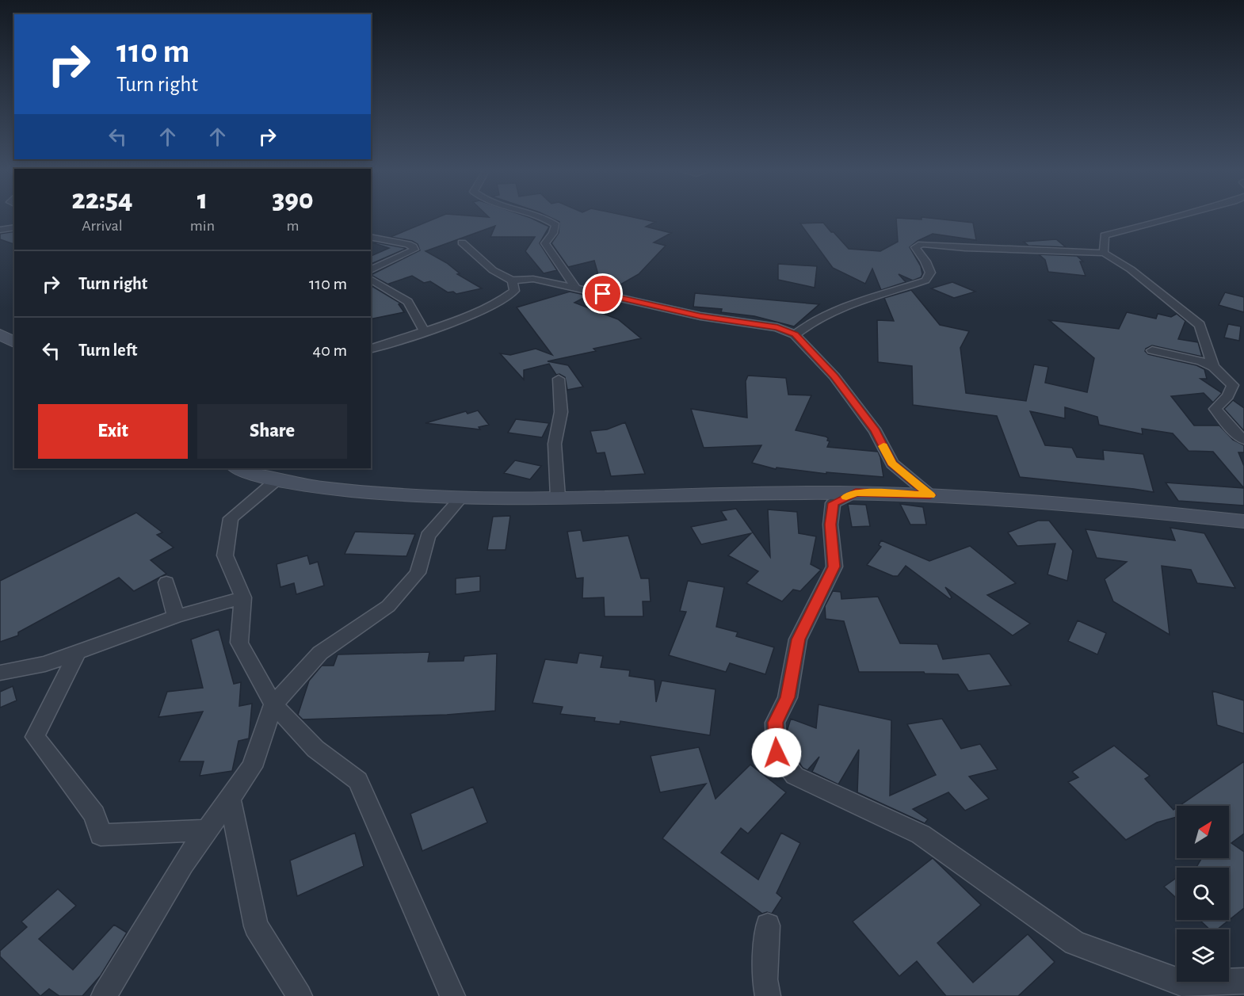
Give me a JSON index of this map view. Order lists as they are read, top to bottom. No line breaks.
{"north":"top right","page":{"turn":["110 m","Turn right"],"eta":["22:54","Arrival","1","min","390","m"],"list":[{"name":"Turn right","value":"110 m"},{"name":"Turn left","value":"40 m"}],"buttons":["Exit","Share"]}}
